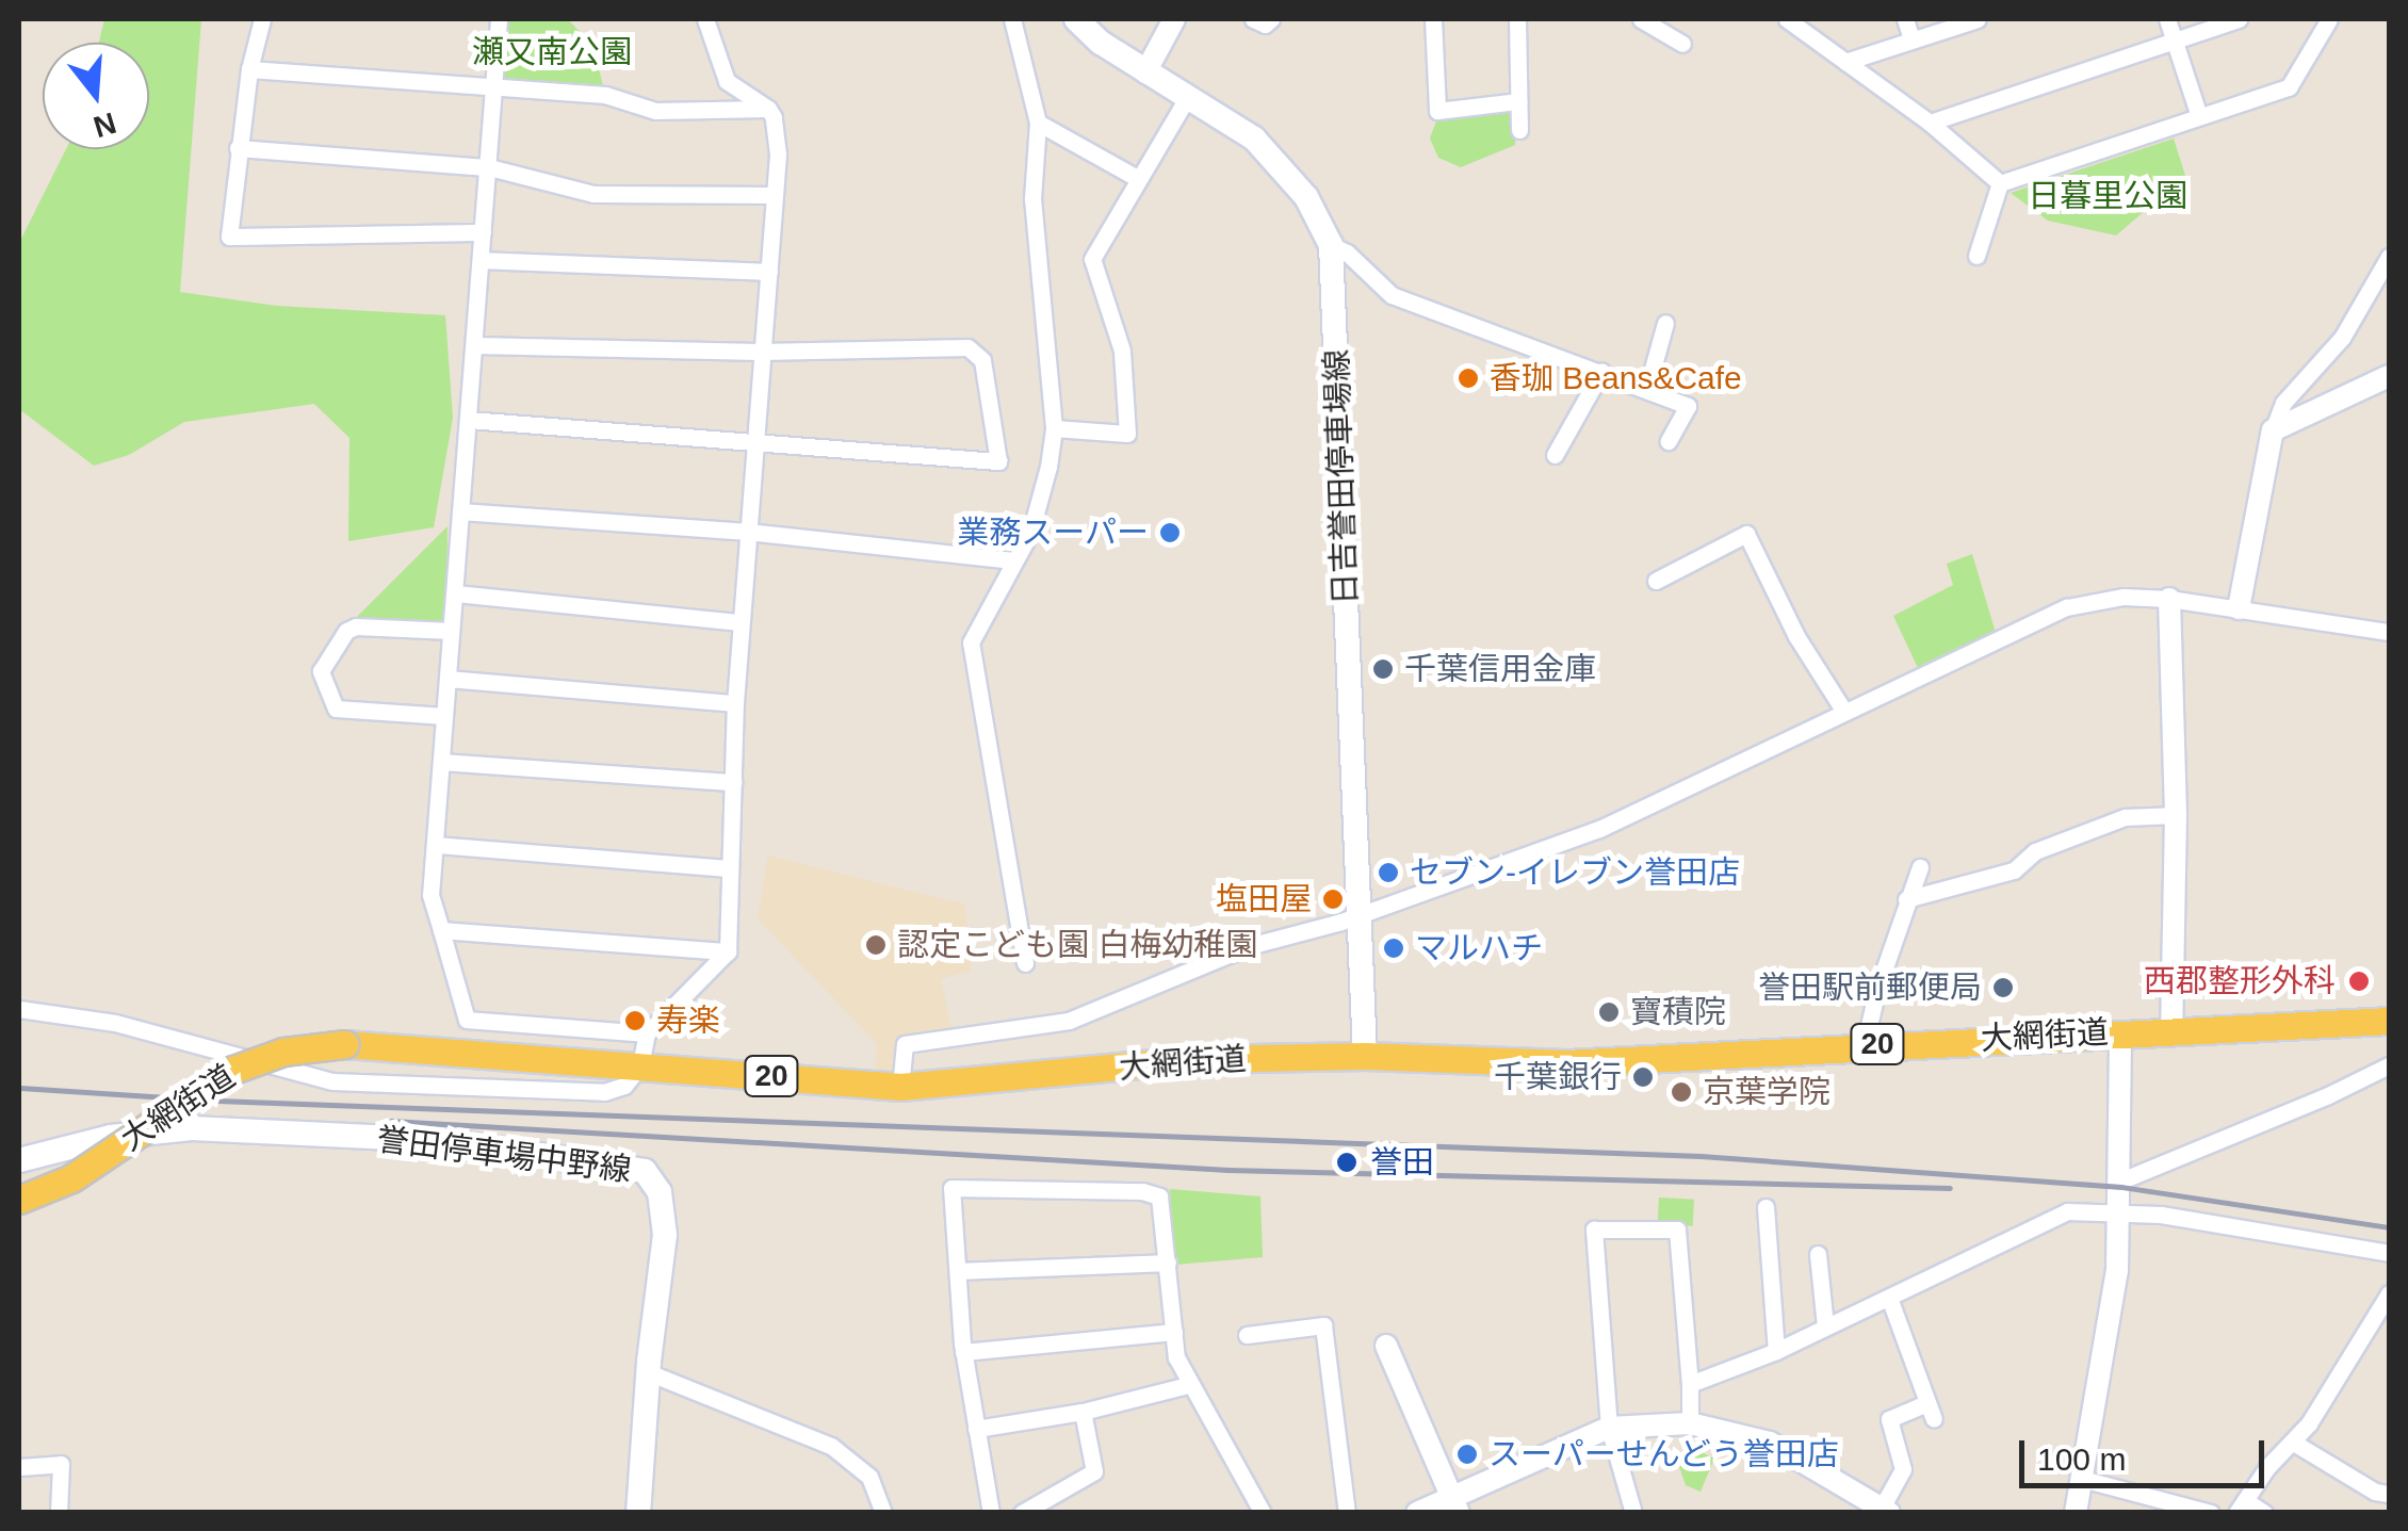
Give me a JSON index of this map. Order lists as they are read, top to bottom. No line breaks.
{"streets":{"main road":["日吉誉田停車場線","大網街道","20","誉田停車場中野線"]},"crossings":[["日吉誉田停車場線","大網街道"]],"parks":["瀬又南公園","日暮里公園"],"places":["香珈 Beans&Cafe","業務スーパー","千葉信用金庫","セブン-イレブン誉田店","塩田屋","認定こども園 白梅幼稚園","マルハチ","西郡整形外科","誉田駅前郵便局","寶積院","寿楽","千葉銀行","京葉学院","誉田","スーパーせんどう誉田店"],"scale_bar":"100 m","north":"bottom"}
